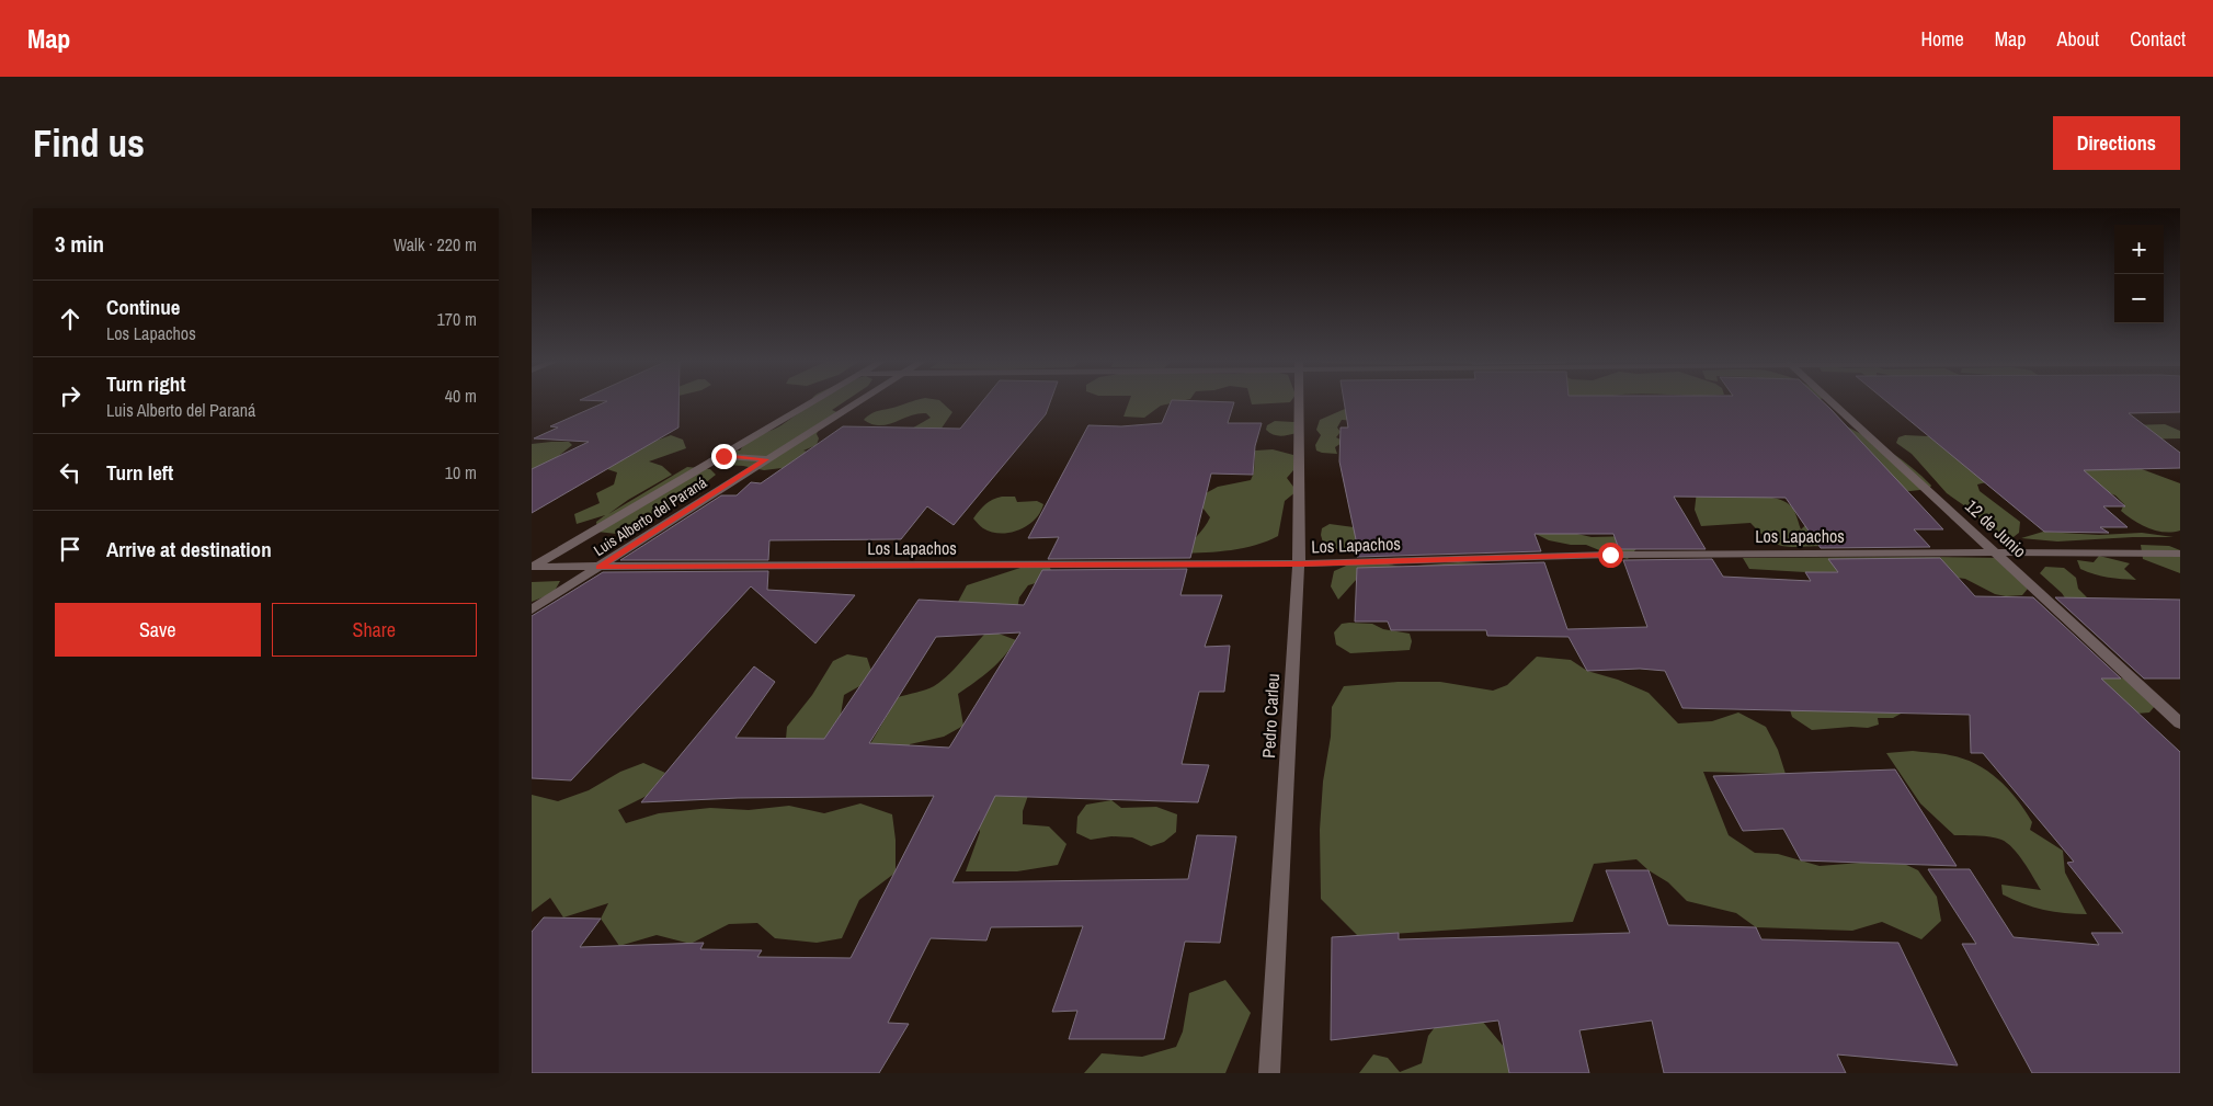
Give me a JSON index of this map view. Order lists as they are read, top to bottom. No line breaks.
{"streets":{"street":["Luis Alberto del Paraná","12 de Junio","Los Lapachos","Pedro Carleu"]},"crossings":[["Luis Alberto del Paraná","Los Lapachos"],["12 de Junio","Los Lapachos"],["Los Lapachos","Pedro Carleu"]],"page":{"header":"Map","nav":["Home","Map","About","Contact"],"buttons":["Directions",["Save","Share"]],"title":"Find us","heading":["3 min","Walk · 220 m"],"map_buttons":["+","−"],"list":[["Continue","Los Lapachos","170 m"],["Turn right","Luis Alberto del Paraná","40 m"],["Turn left","10 m"],"Arrive at destination"]}}
